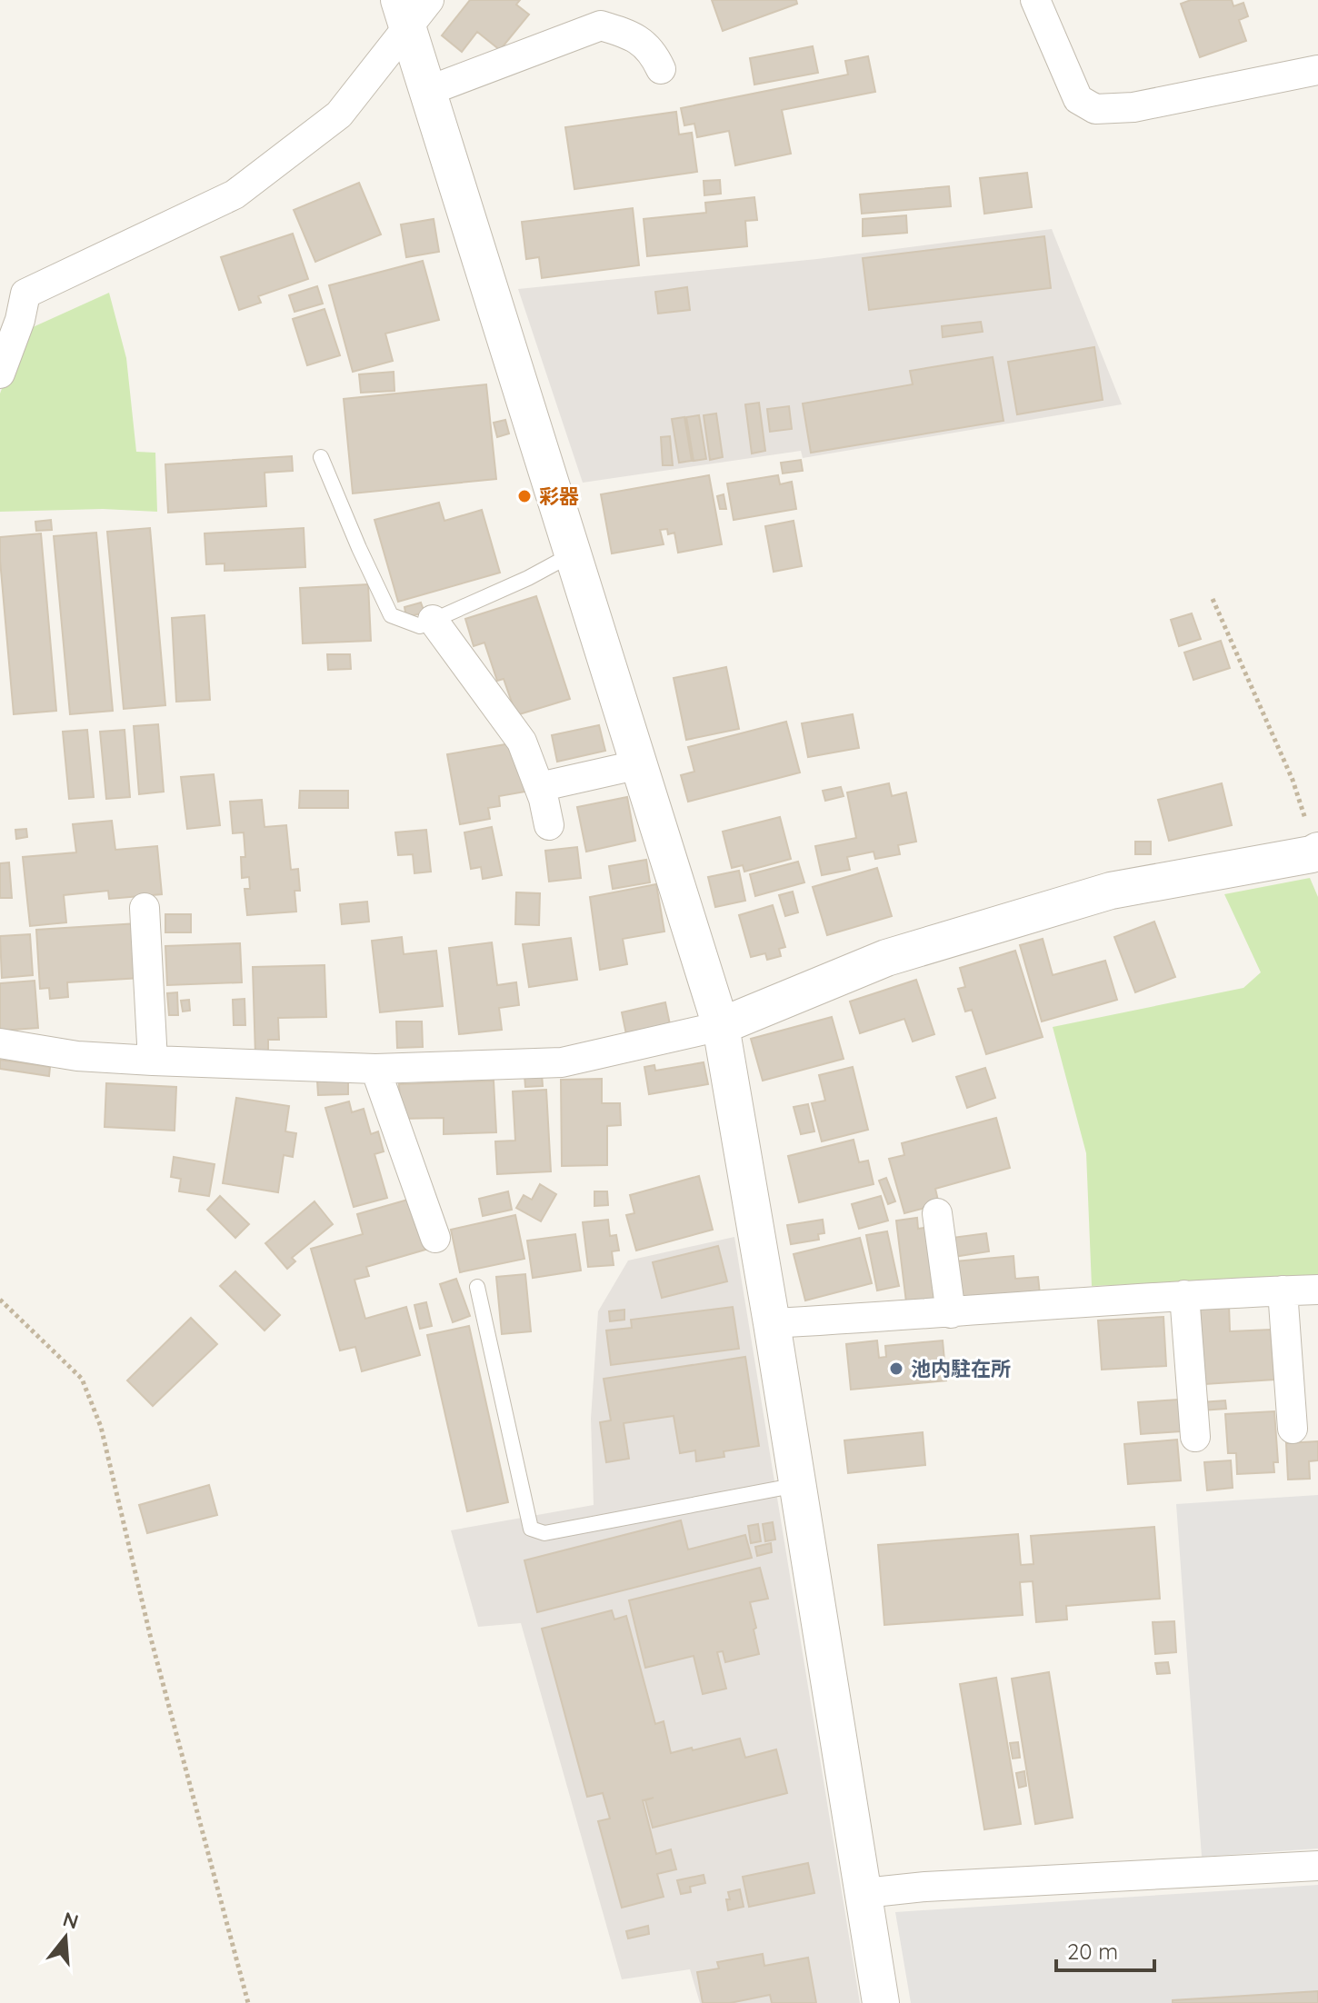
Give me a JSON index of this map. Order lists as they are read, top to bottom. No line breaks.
{"places":["彩器","池内駐在所"],"scale_bar":"20 m","north":"top"}
